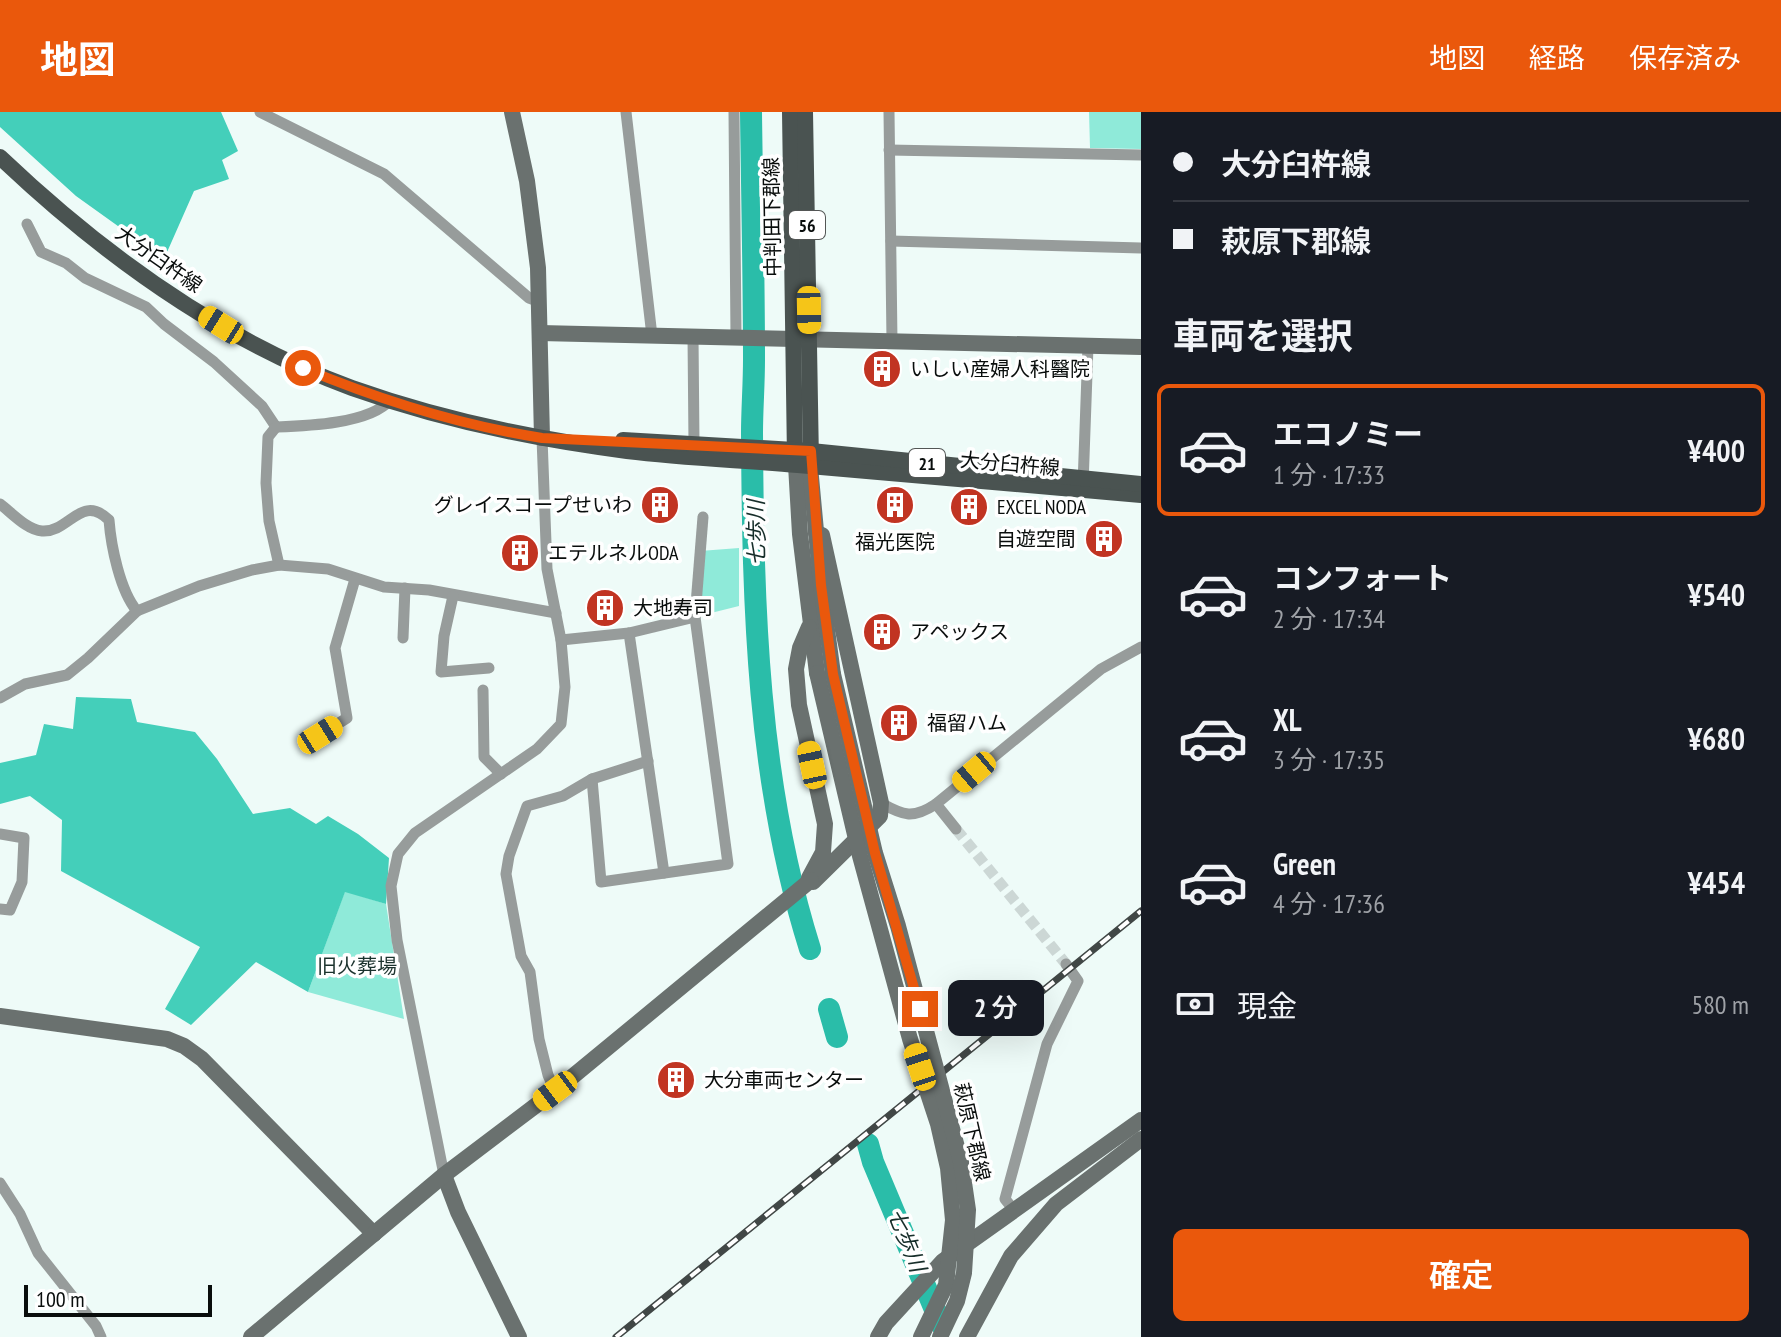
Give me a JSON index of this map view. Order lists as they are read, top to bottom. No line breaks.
{"streets":{"main road":["中判田下郡線","56","大分臼杵線","21"],"street":["萩原下郡線"]},"crossings":[["中判田下郡線","大分臼杵線"],["中判田下郡線","萩原下郡線"],["大分臼杵線","萩原下郡線"]],"water":["七歩川"],"parks":["旧火葬場"],"places":{"building":["いしい産婦人科醫院","グレイスコープせいわ","福光医院","EXCEL NODA","自遊空間","エテルネルODA","大地寿司","アペックス","福留ハム","大分車両センター"]},"scale_bar":"100 m","page":{"header":"地図","nav":["地図","経路","保存済み"],"banner":["大分臼杵線","萩原下郡線"],"heading":"車両を選択","list":[{"name":"エコノミー","note":"1 分 · 17:33","value":"¥400"},{"name":"コンフォート","note":"2 分 · 17:34","value":"¥540"},{"name":"XL","note":"3 分 · 17:35","value":"¥680"},{"name":"Green","note":"4 分 · 17:36","value":"¥454"}],"pay":["現金","580 m"],"bubble":"2 分","buttons":"確定","scale":"100 m"}}
